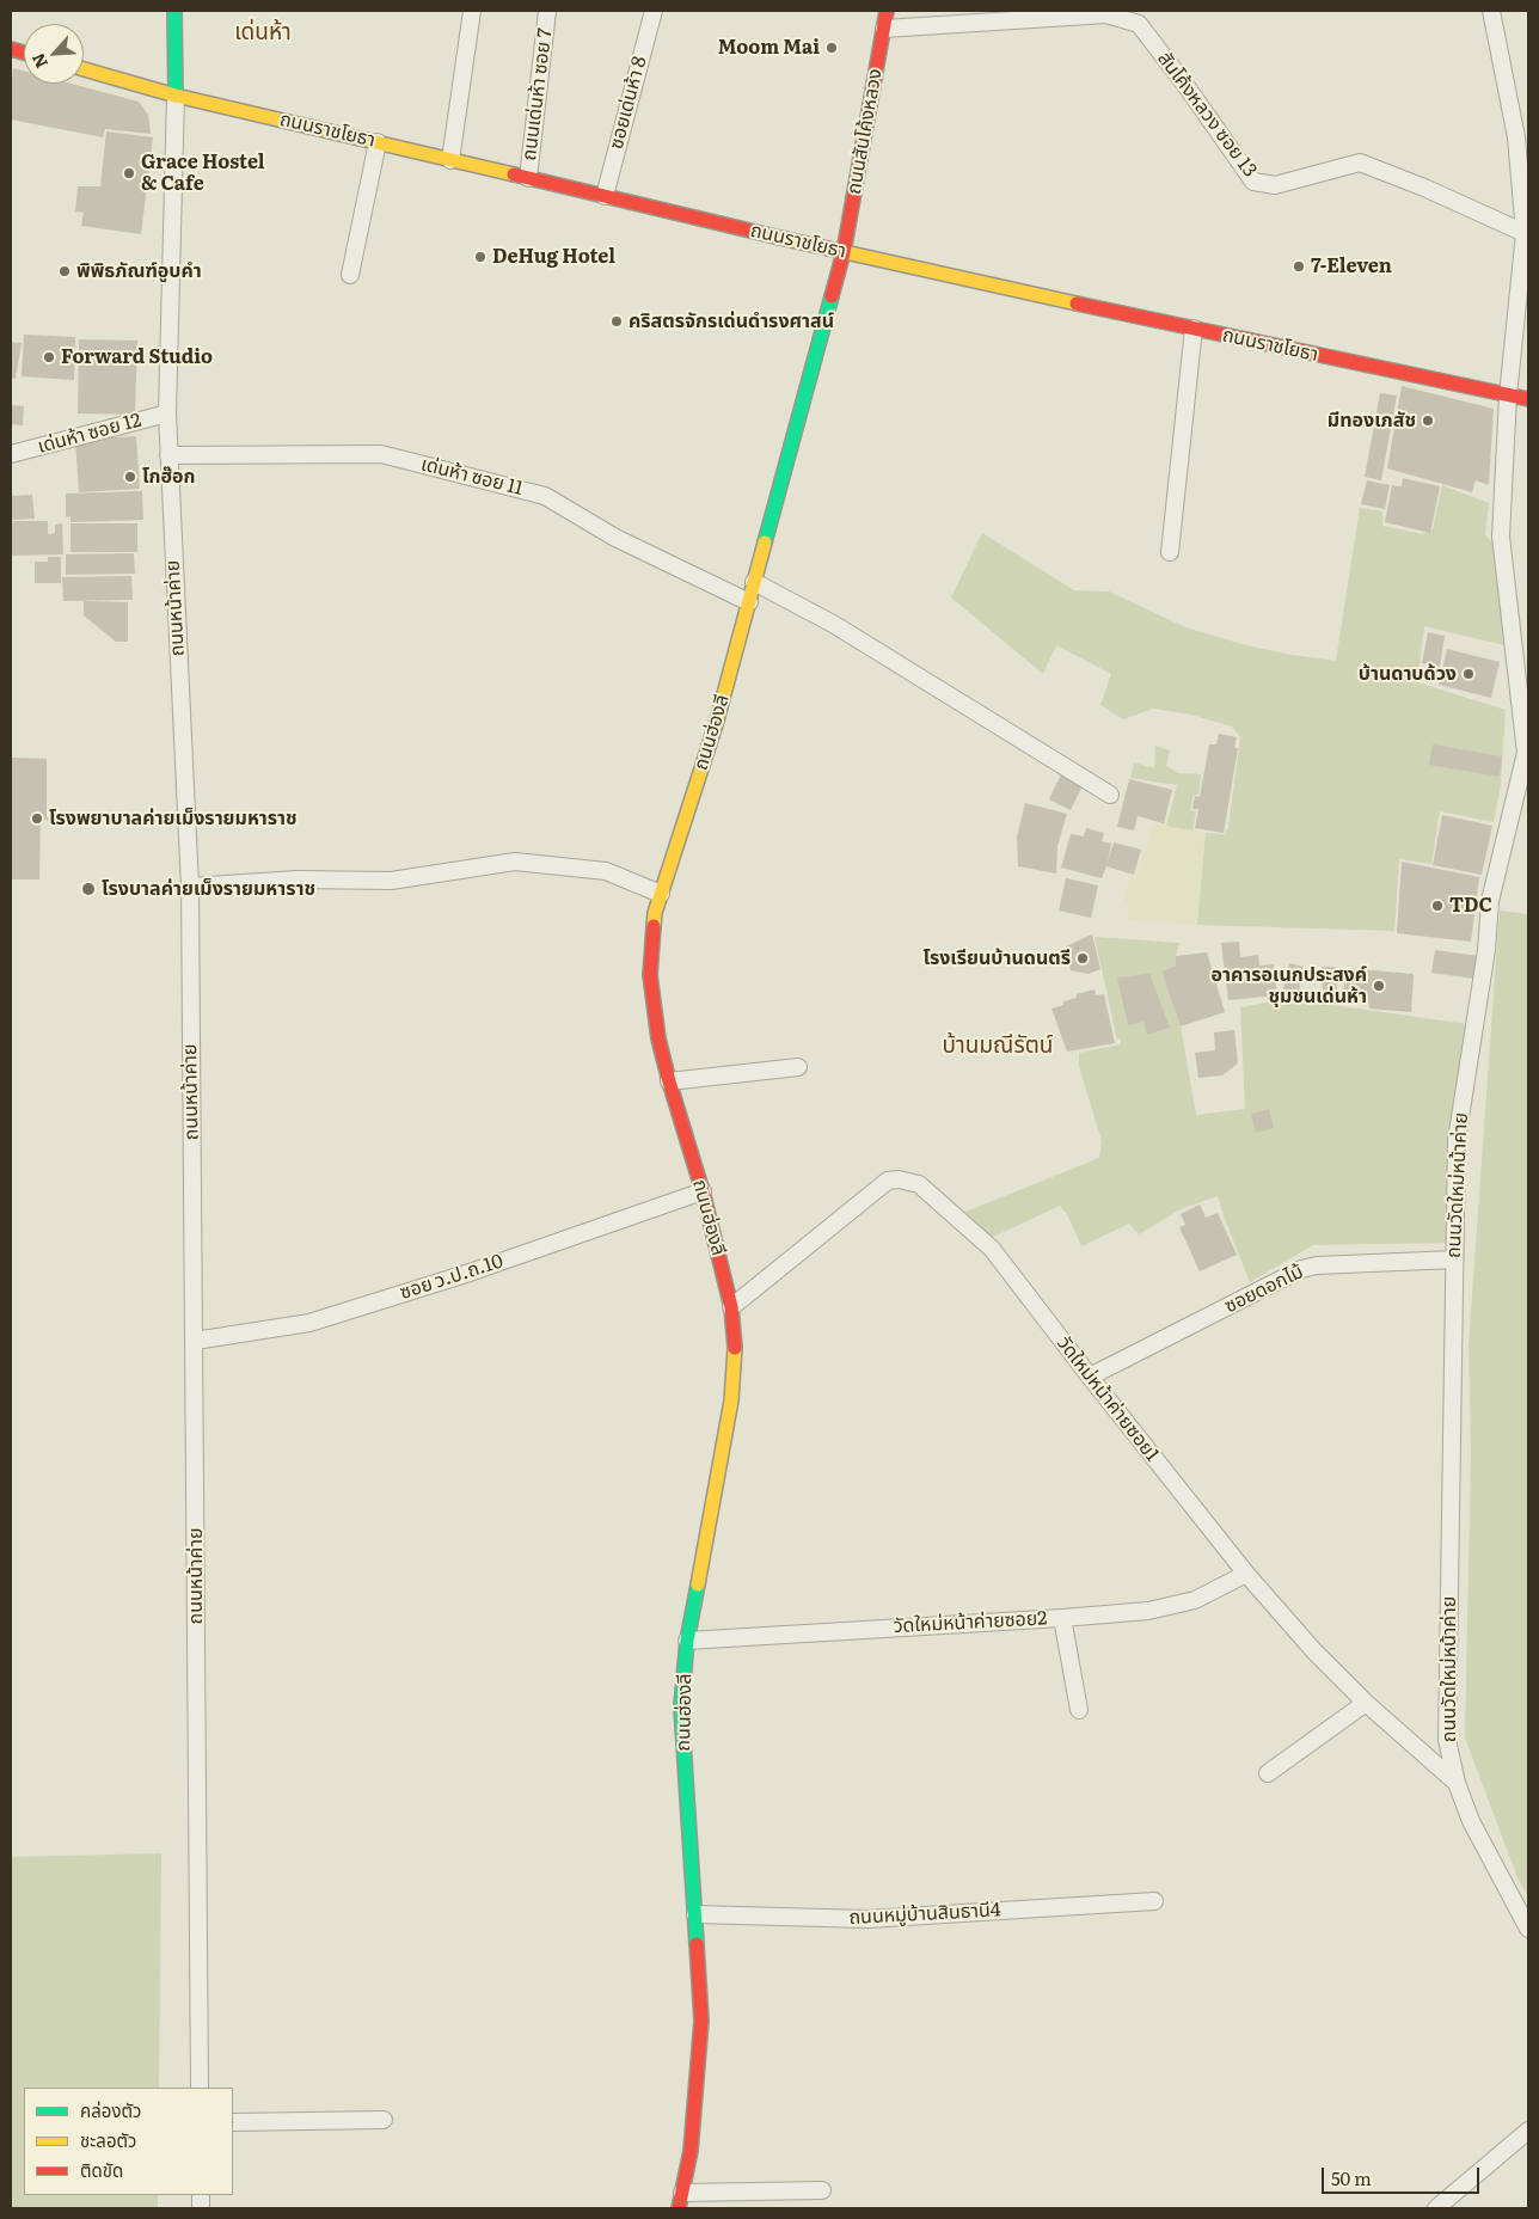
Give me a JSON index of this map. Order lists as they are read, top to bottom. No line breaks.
{"streets":{"street":["ถนนเด่นห้า ซอย 7","ซอยเด่นห้า 8","สันโค้งหลวง ซอย 13","ถนนราชโยธา","ถนนสันโค้งหลวง","เด่นห้า ซอย 12","เด่นห้า ซอย 11","ถนนหน้าค่าย","ถนนฮ่องลี","ถนนวัดใหม่หน้าค่าย","ซอย ว.ป.ถ.10","ซอยดอกไม้","วัดใหม่หน้าค่ายซอย1","วัดใหม่หน้าค่ายซอย2","ถนนหมู่บ้านสินธานี4"]},"crossings":[["ถนนเด่นห้า ซอย 7","ถนนราชโยธา"],["ซอยเด่นห้า 8","ถนนราชโยธา"],["สันโค้งหลวง ซอย 13","ถนนสันโค้งหลวง"],["สันโค้งหลวง ซอย 13","ถนนวัดใหม่หน้าค่าย"],["ถนนราชโยธา","ถนนสันโค้งหลวง"],["ถนนราชโยธา","ถนนหน้าค่าย"],["ถนนราชโยธา","ถนนฮ่องลี"],["ถนนราชโยธา","ถนนวัดใหม่หน้าค่าย"],["ถนนสันโค้งหลวง","ถนนฮ่องลี"],["เด่นห้า ซอย 12","ถนนหน้าค่าย"],["เด่นห้า ซอย 11","ถนนหน้าค่าย"],["เด่นห้า ซอย 11","ถนนฮ่องลี"],["ถนนหน้าค่าย","ซอย ว.ป.ถ.10"],["ถนนฮ่องลี","ซอย ว.ป.ถ.10"],["ถนนฮ่องลี","วัดใหม่หน้าค่ายซอย1"],["ถนนฮ่องลี","วัดใหม่หน้าค่ายซอย2"],["ถนนฮ่องลี","ถนนหมู่บ้านสินธานี4"],["ถนนวัดใหม่หน้าค่าย","ซอยดอกไม้"],["ถนนวัดใหม่หน้าค่าย","วัดใหม่หน้าค่ายซอย1"],["ซอยดอกไม้","วัดใหม่หน้าค่ายซอย1"],["วัดใหม่หน้าค่ายซอย1","วัดใหม่หน้าค่ายซอย2"]],"districts":["เด่นห้า","บ้านมณีรัตน์"],"places":["Moom Mai","Grace Hostel & Cafe","DeHug Hotel","7-Eleven","พิพิธภัณฑ์อูบคำ","คริสตรจักรเด่นดำรงศาสน์","Forward Studio","มีทองเภสัช","โกฮ๊อก","บ้านดาบด้วง","โรงพยาบาลค่ายเม็งรายมหาราช","โรงบาลค่ายเม็งรายมหาราช","TDC","โรงเรียนบ้านดนตรี","อาคารอเนกประสงค์ ชุมชนเด่นห้า"],"legend":["คล่องตัว","ชะลอตัว","ติดขัด"],"scale_bar":"50 m","north":"bottom left"}
